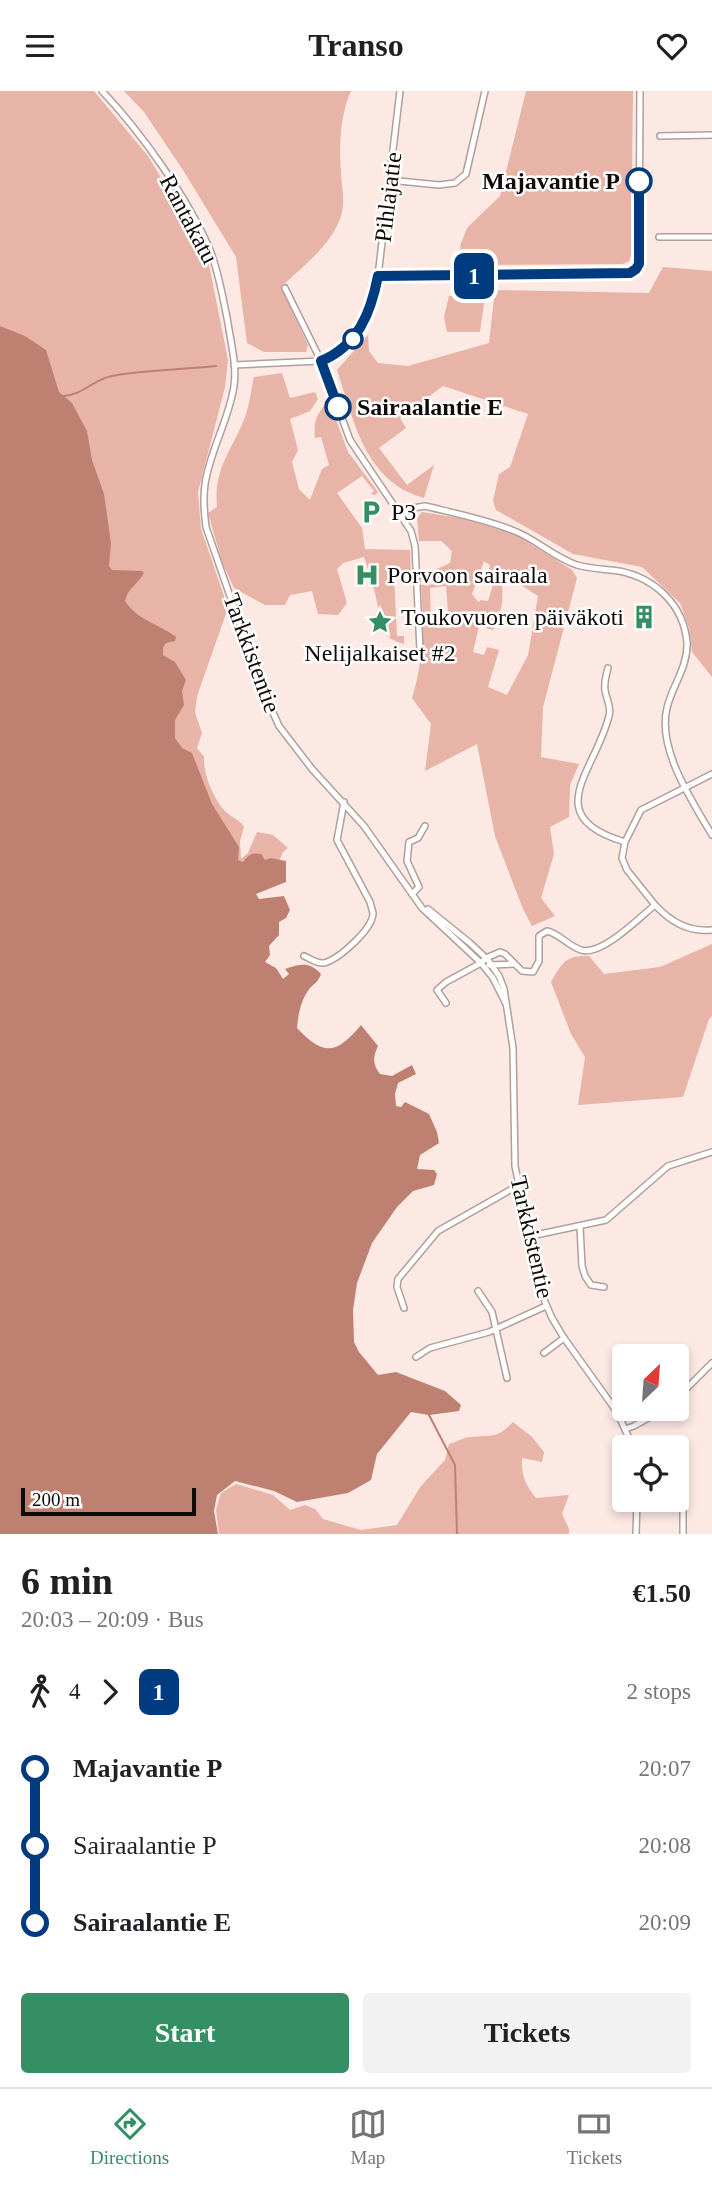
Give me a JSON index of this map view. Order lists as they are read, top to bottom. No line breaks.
{"streets":{"street":["Pihlajatie","Rantakatu","Tarkkistentie"]},"crossings":[["Rantakatu","Tarkkistentie"]],"places":{"other":["Majavantie P","Sairaalantie E"],"parking":["P3"],"hospital":["Porvoon sairaala"],"building":["Toukovuoren päiväkoti"],"place":["Nelijalkaiset #2"]},"lines":["bus line 1"],"scale_bar":"200 m","north":"top right","page":{"header":"Transo","on_map":"1","scale":"200 m","heading":["6 min","20:03 – 20:09 · Bus","€1.50"],"legs":["4","1","2 stops"],"list":[{"name":"Majavantie P","value":"20:07"},{"name":"Sairaalantie P","value":"20:08"},{"name":"Sairaalantie E","value":"20:09"}],"buttons":["Start","Tickets"],"tabs":["Directions","Map","Tickets"]}}
